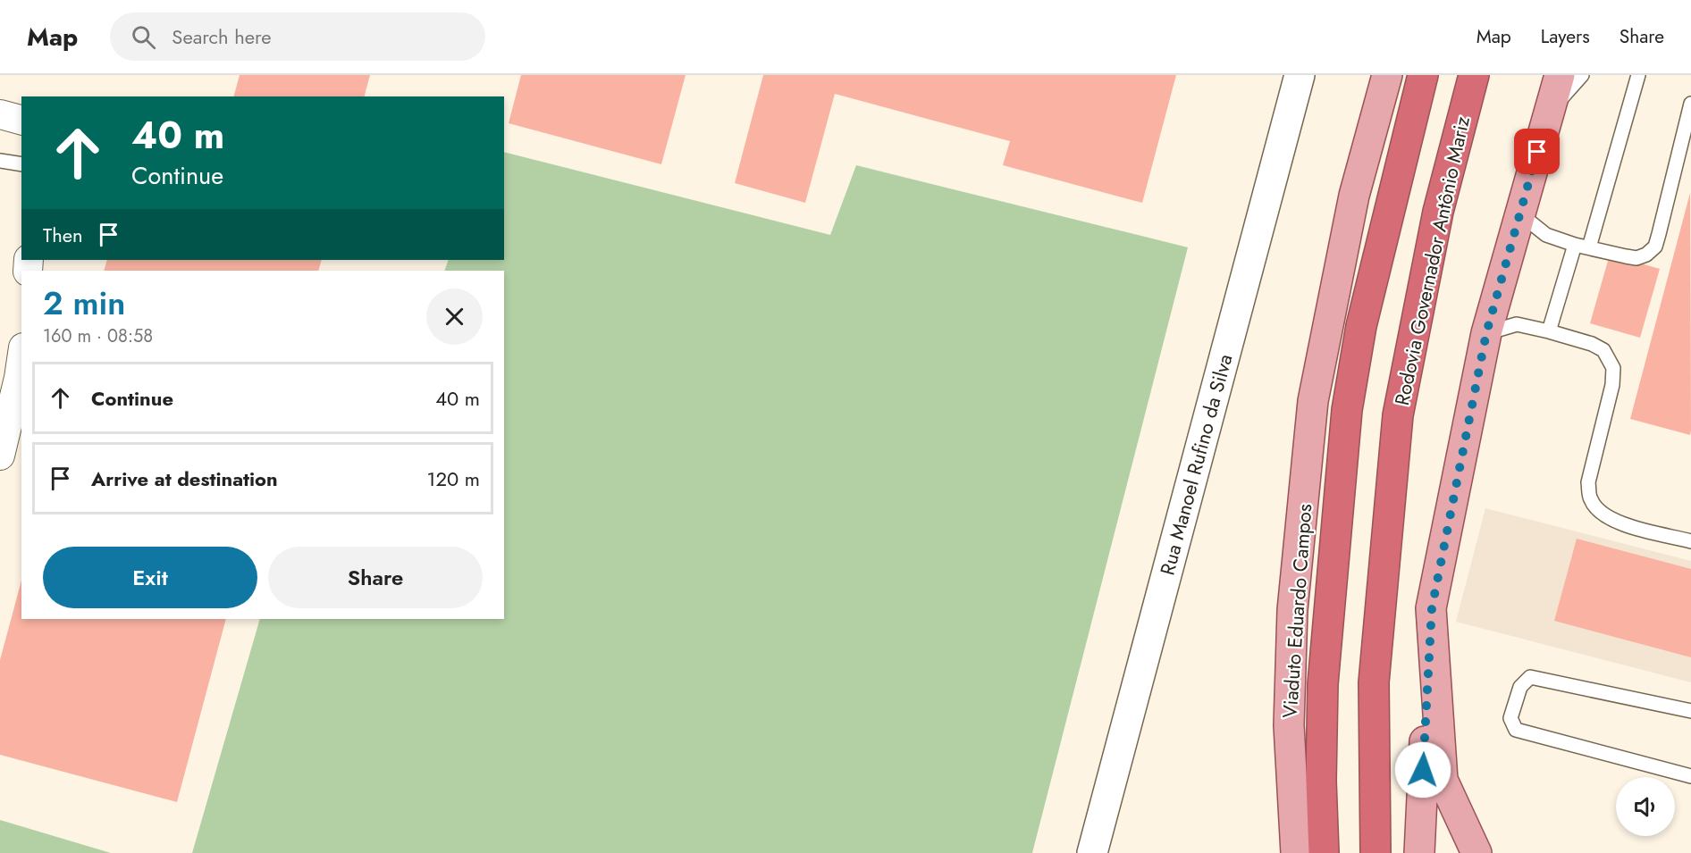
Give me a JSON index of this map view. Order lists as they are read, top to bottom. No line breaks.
{"streets":{"highway":["Rodovia Governador Antônio Mariz","Viaduto Eduardo Campos"],"main road":["Rua Manoel Rufino da Silva"]},"page":{"header":"Map","search":"Search here","nav":["Map","Layers","Share"],"turn":["40 m","Continue"],"then":"Then","heading":["2 min","160 m · 08:58"],"list":[{"name":"Continue","value":"40 m"},{"name":"Arrive at destination","value":"120 m"}],"buttons":["Exit","Share"]}}
